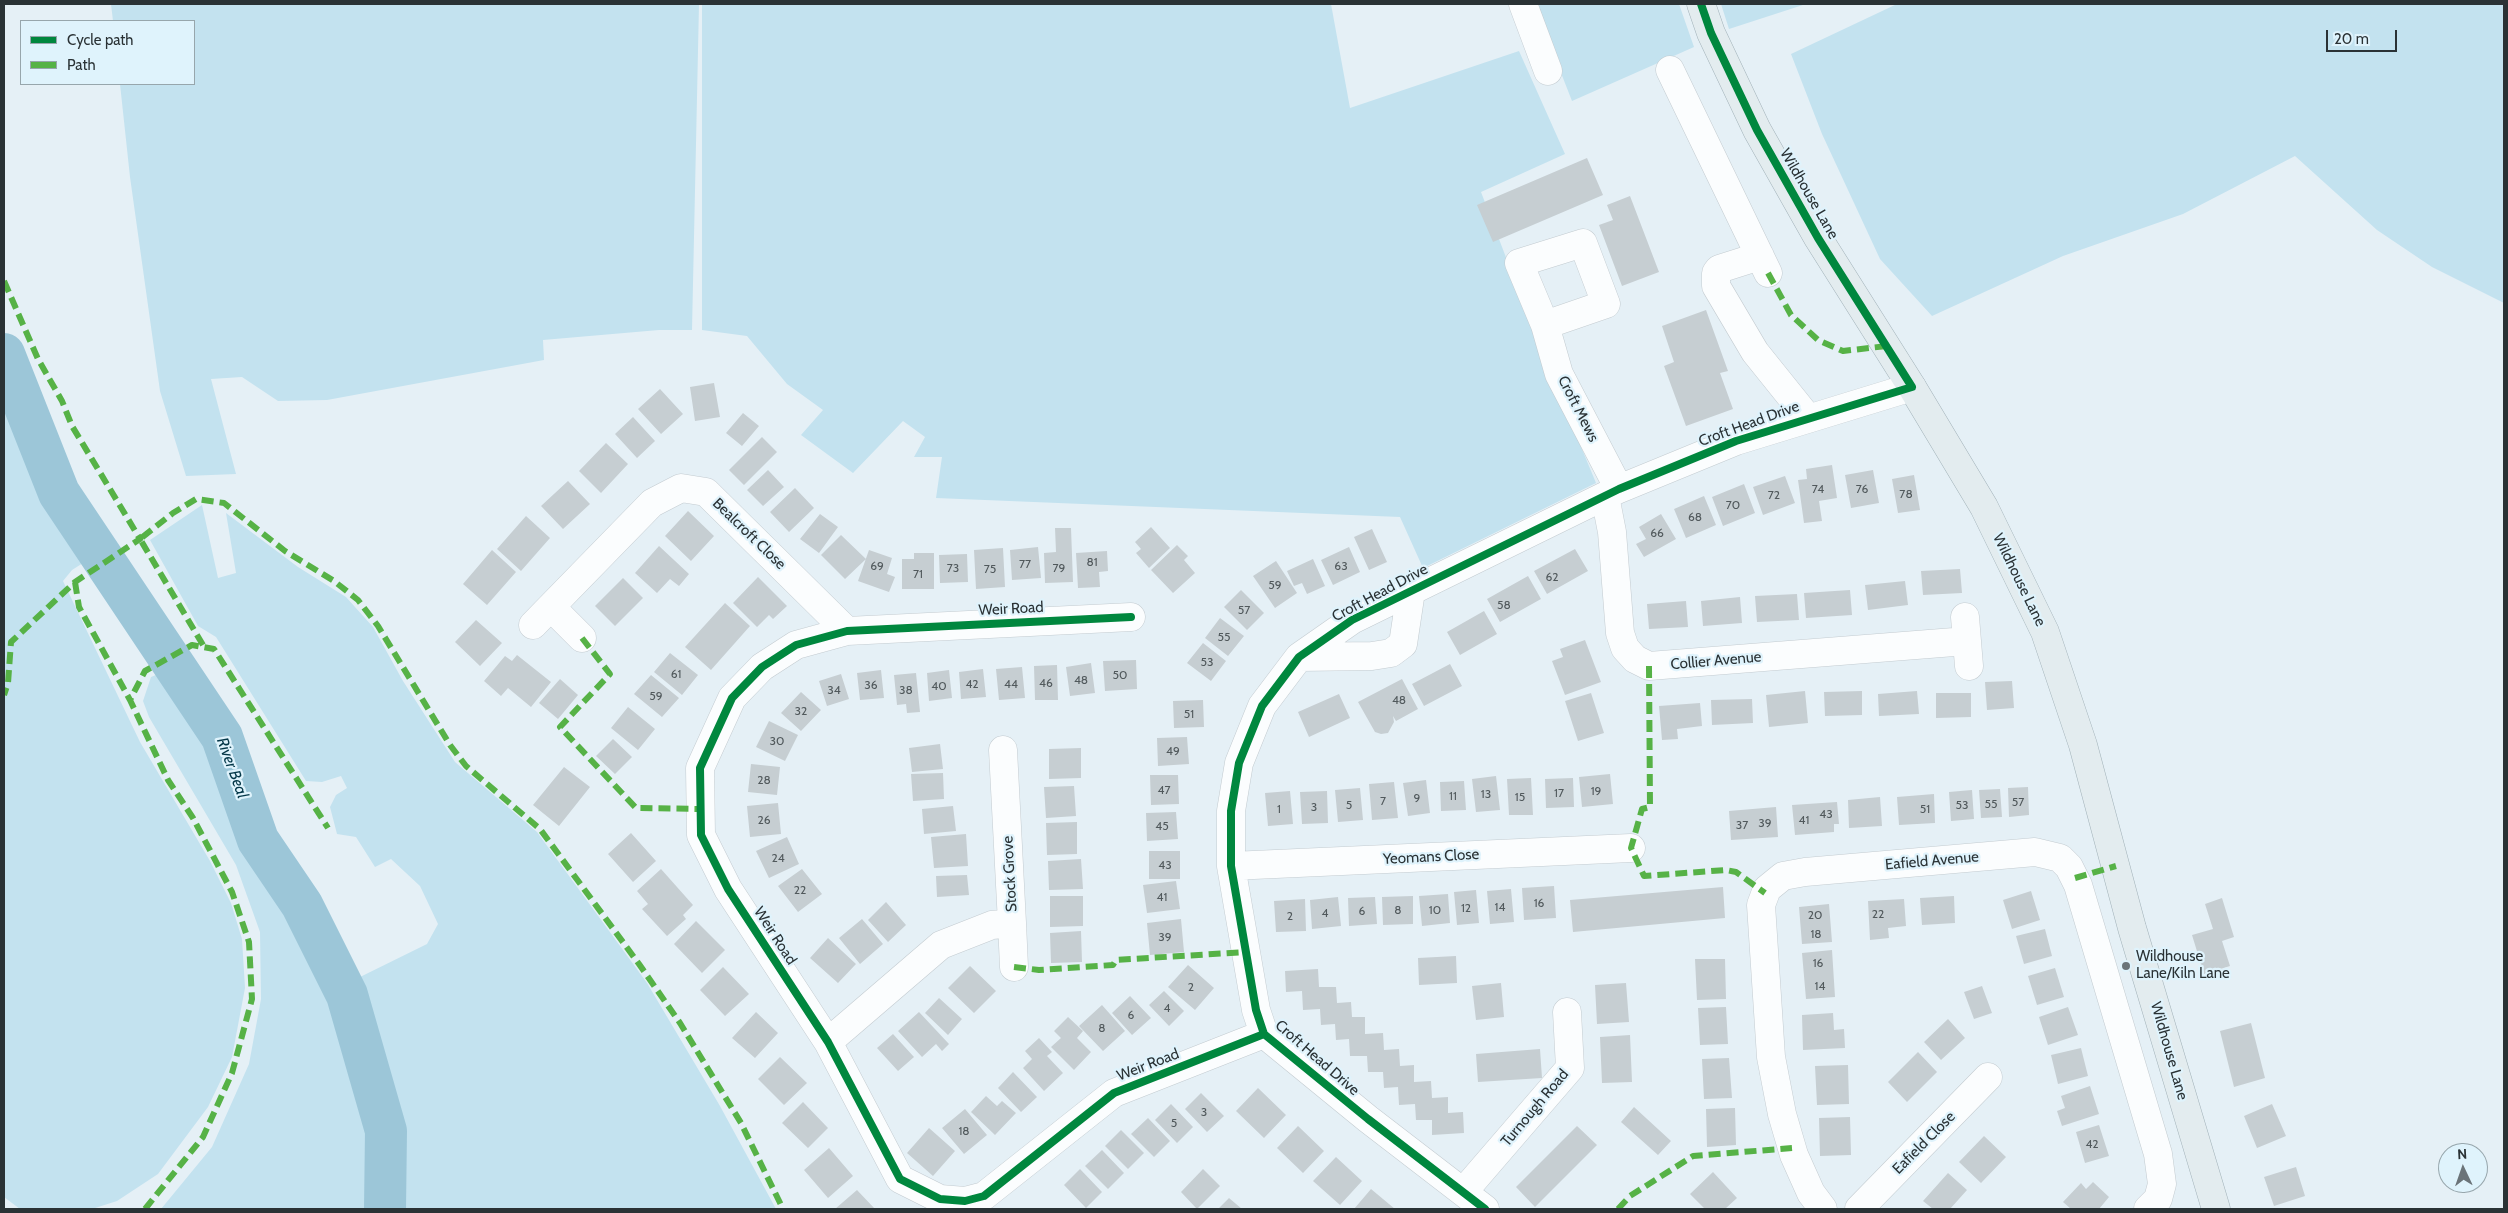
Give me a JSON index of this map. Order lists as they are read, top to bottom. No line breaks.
{"streets":{"main road":["Wildhouse Lane"],"street":["Croft Mews","Croft Head Drive","Bealcroft Close","Weir Road","Collier Avenue","Yeomans Close","Eafield Avenue","Stock Grove","Turnough Road","Eafield Close"]},"crossings":[["Wildhouse Lane","Croft Head Drive"],["Croft Mews","Croft Head Drive"],["Croft Mews","Collier Avenue"],["Croft Head Drive","Weir Road"],["Croft Head Drive","Collier Avenue"],["Croft Head Drive","Yeomans Close"],["Croft Head Drive","Turnough Road"],["Bealcroft Close","Weir Road"],["Weir Road","Stock Grove"]],"water":["River Beal"],"places":["Wildhouse Lane/Kiln Lane"],"house_numbers":["74","76","78","72","70","68","66","81","77","69","63","73","79","75","71","62","59","58","57","55","53","61","50","48","46","42","44","36","40","34","38","59","48","32","51","30","49","28","47","19","17","13","11","15","9","7","57","55","5","53","3","1","51","43","26","41","39","37","45","24","43","22","41","16","14","12","8","10","6","4","22","20","2","18","39","16","14","2","4","6","8","3","5","18","42"],"legend":["Cycle path","Path"],"scale_bar":"20 m","north":"top"}
